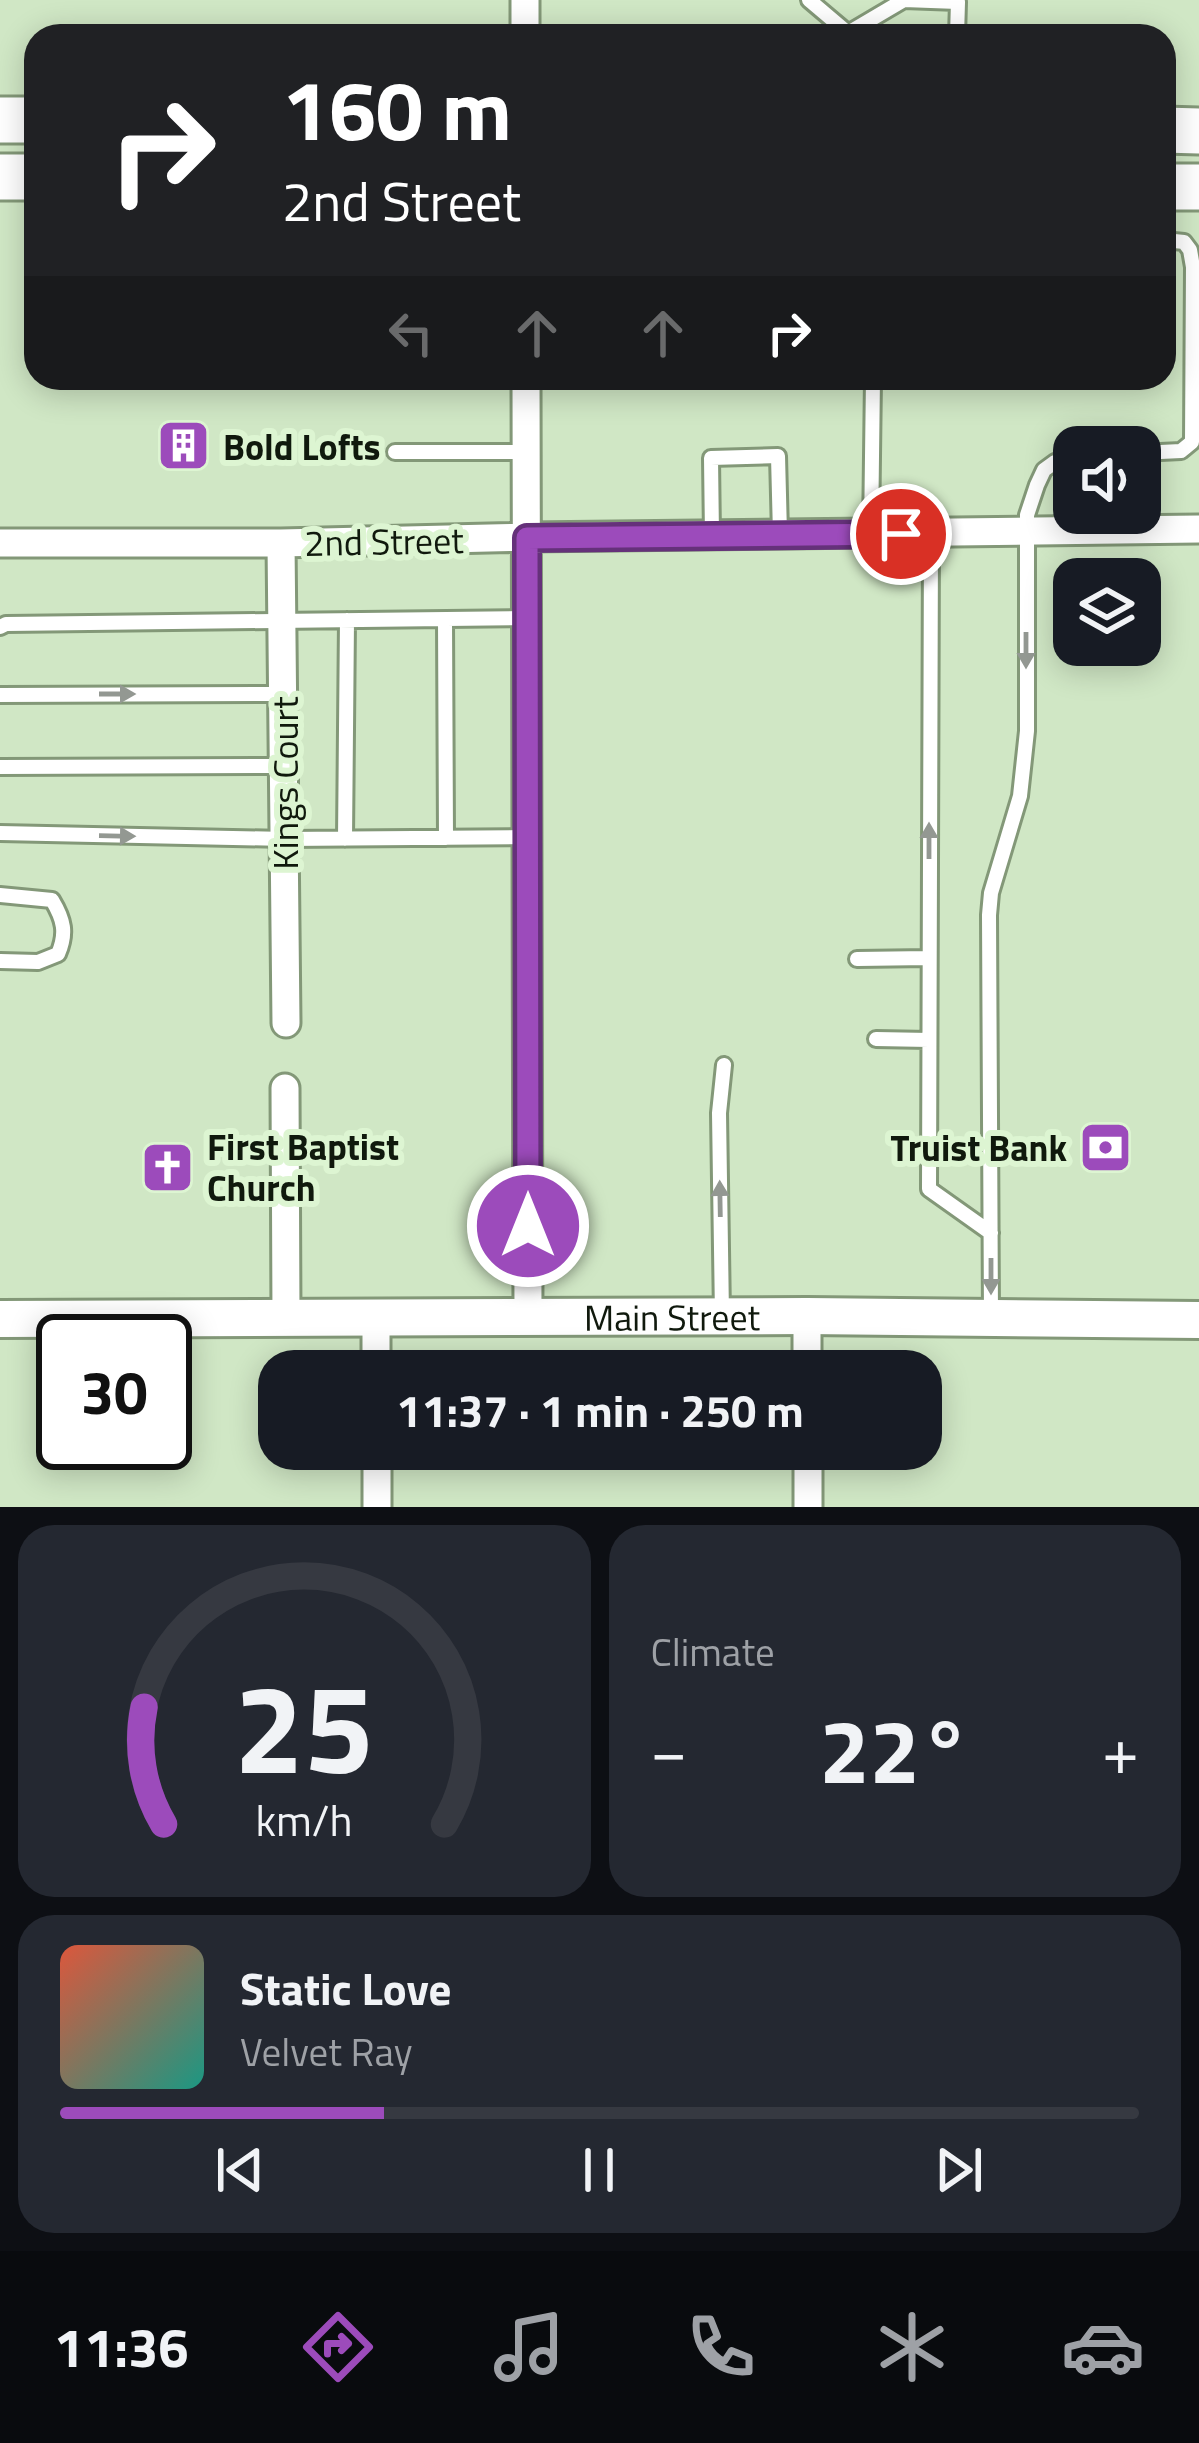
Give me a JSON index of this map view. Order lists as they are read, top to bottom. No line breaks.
{"streets":{"street":["2nd Street","Kings Court","Main Street"]},"crossings":[["2nd Street","Kings Court"]],"places":{"building":["Bold Lofts"],"bank":["Truist Bank"],"church":["First Baptist Church"]},"page":{"turn":["160 m","2nd Street"],"limit":"30","trip":"11:37 · 1 min · 250 m","tile":"Climate","heat":["−","22°","+"],"song":["Static Love","Velvet Ray"],"tabs":"11:36","gauge":["25","km/h"]}}
